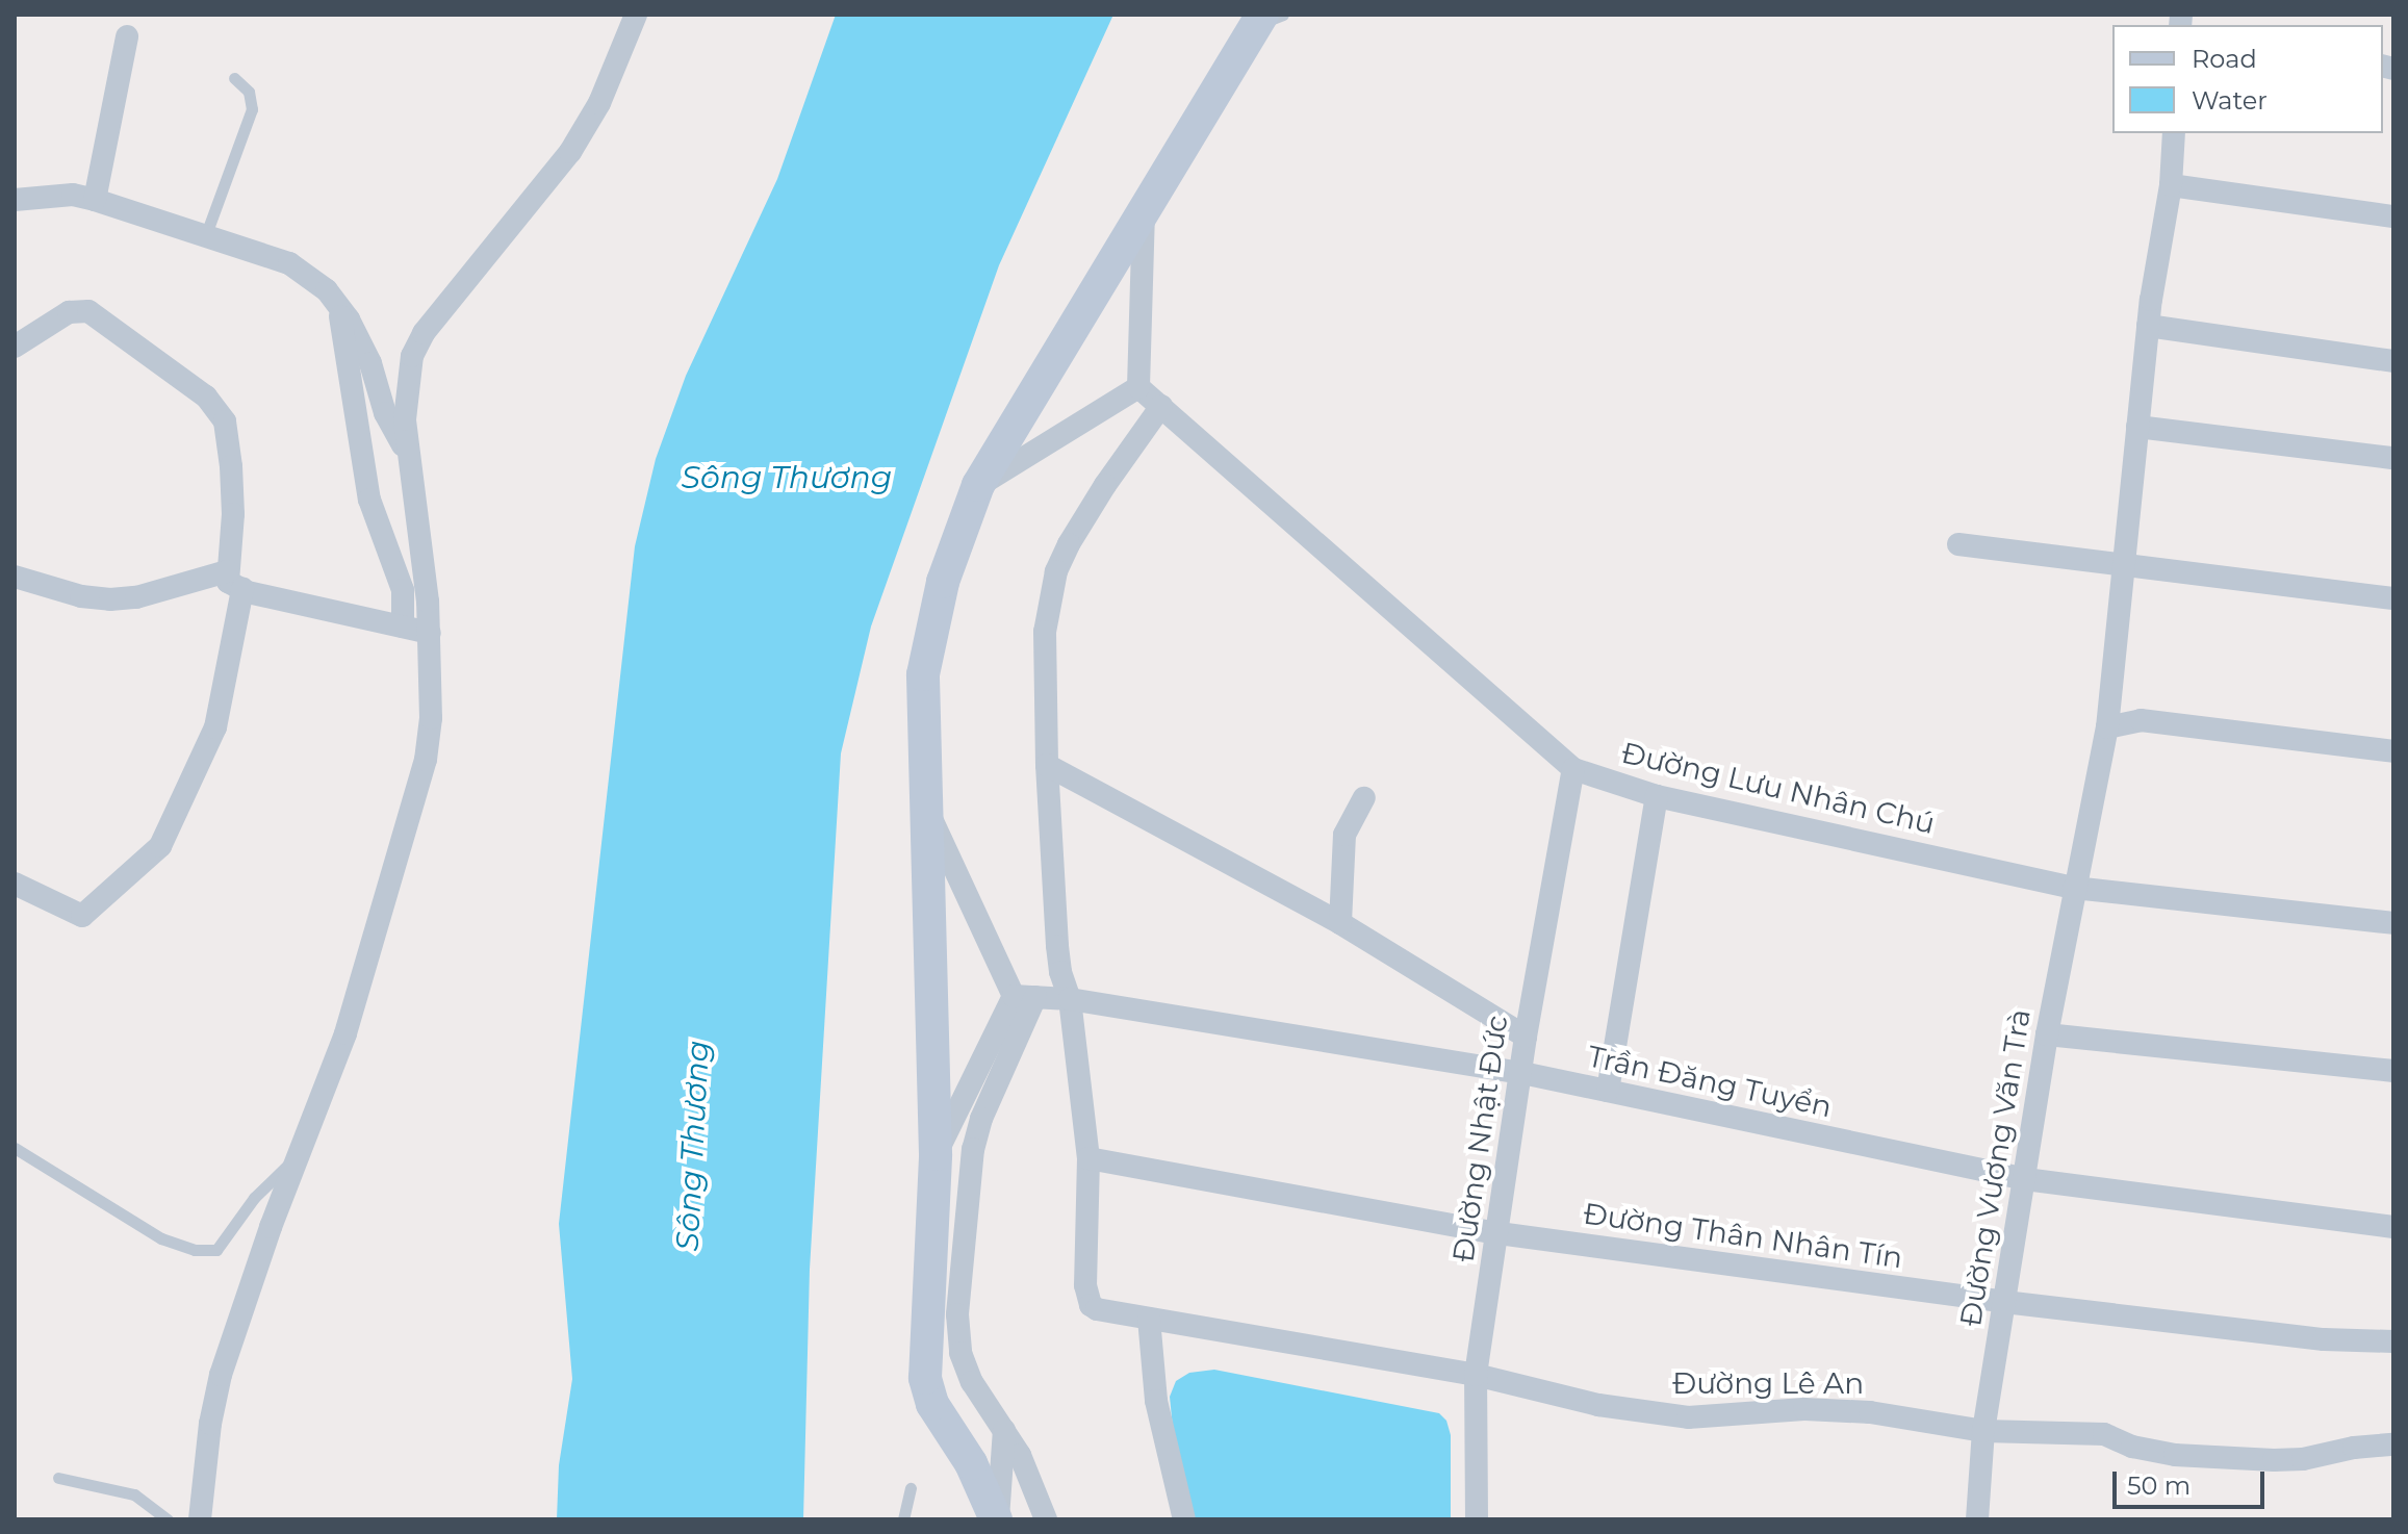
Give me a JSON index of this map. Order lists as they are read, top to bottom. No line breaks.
{"streets":{"street":["Đường Lưu Nhân Chú","Trần Đăng Tuyển","Đường Nhật Đức","Đường Vương Văn Trà","Đường Thân Nhân Tín","Đường Lê An"]},"crossings":[["Đường Lưu Nhân Chú","Đường Nhật Đức"],["Đường Lưu Nhân Chú","Đường Vương Văn Trà"],["Trần Đăng Tuyển","Đường Nhật Đức"],["Trần Đăng Tuyển","Đường Vương Văn Trà"],["Đường Nhật Đức","Đường Thân Nhân Tín"],["Đường Nhật Đức","Đường Lê An"],["Đường Vương Văn Trà","Đường Thân Nhân Tín"],["Đường Vương Văn Trà","Đường Lê An"],["Đường Thân Nhân Tín","Đường Lê An"]],"water":["Sông Thương"],"legend":["Road","Water"],"scale_bar":"50 m"}
